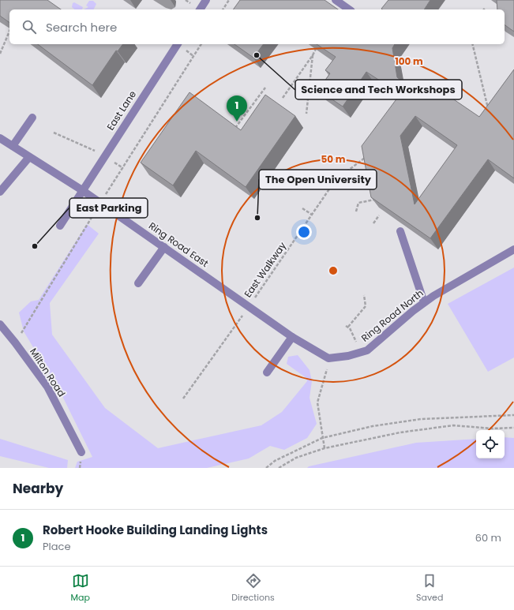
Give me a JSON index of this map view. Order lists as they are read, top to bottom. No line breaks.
{"streets":{"lane":["East Lane","Ring Road East","Ring Road North","Milton Road"],"path":["East Walkway"]},"crossings":[["East Lane","Ring Road East"],["Ring Road East","East Walkway"],["Ring Road East","Ring Road North"]],"places":["Science and Tech Workshops","The Open University","East Parking"],"page":{"search":"Search here","pins":"1","heading":"Nearby","list":[{"mark":"1","name":"Robert Hooke Building Landing Lights","note":"Place","value":"60 m"}],"nav":["Map","Directions","Saved"]},"rings":["100 m","50 m"]}
